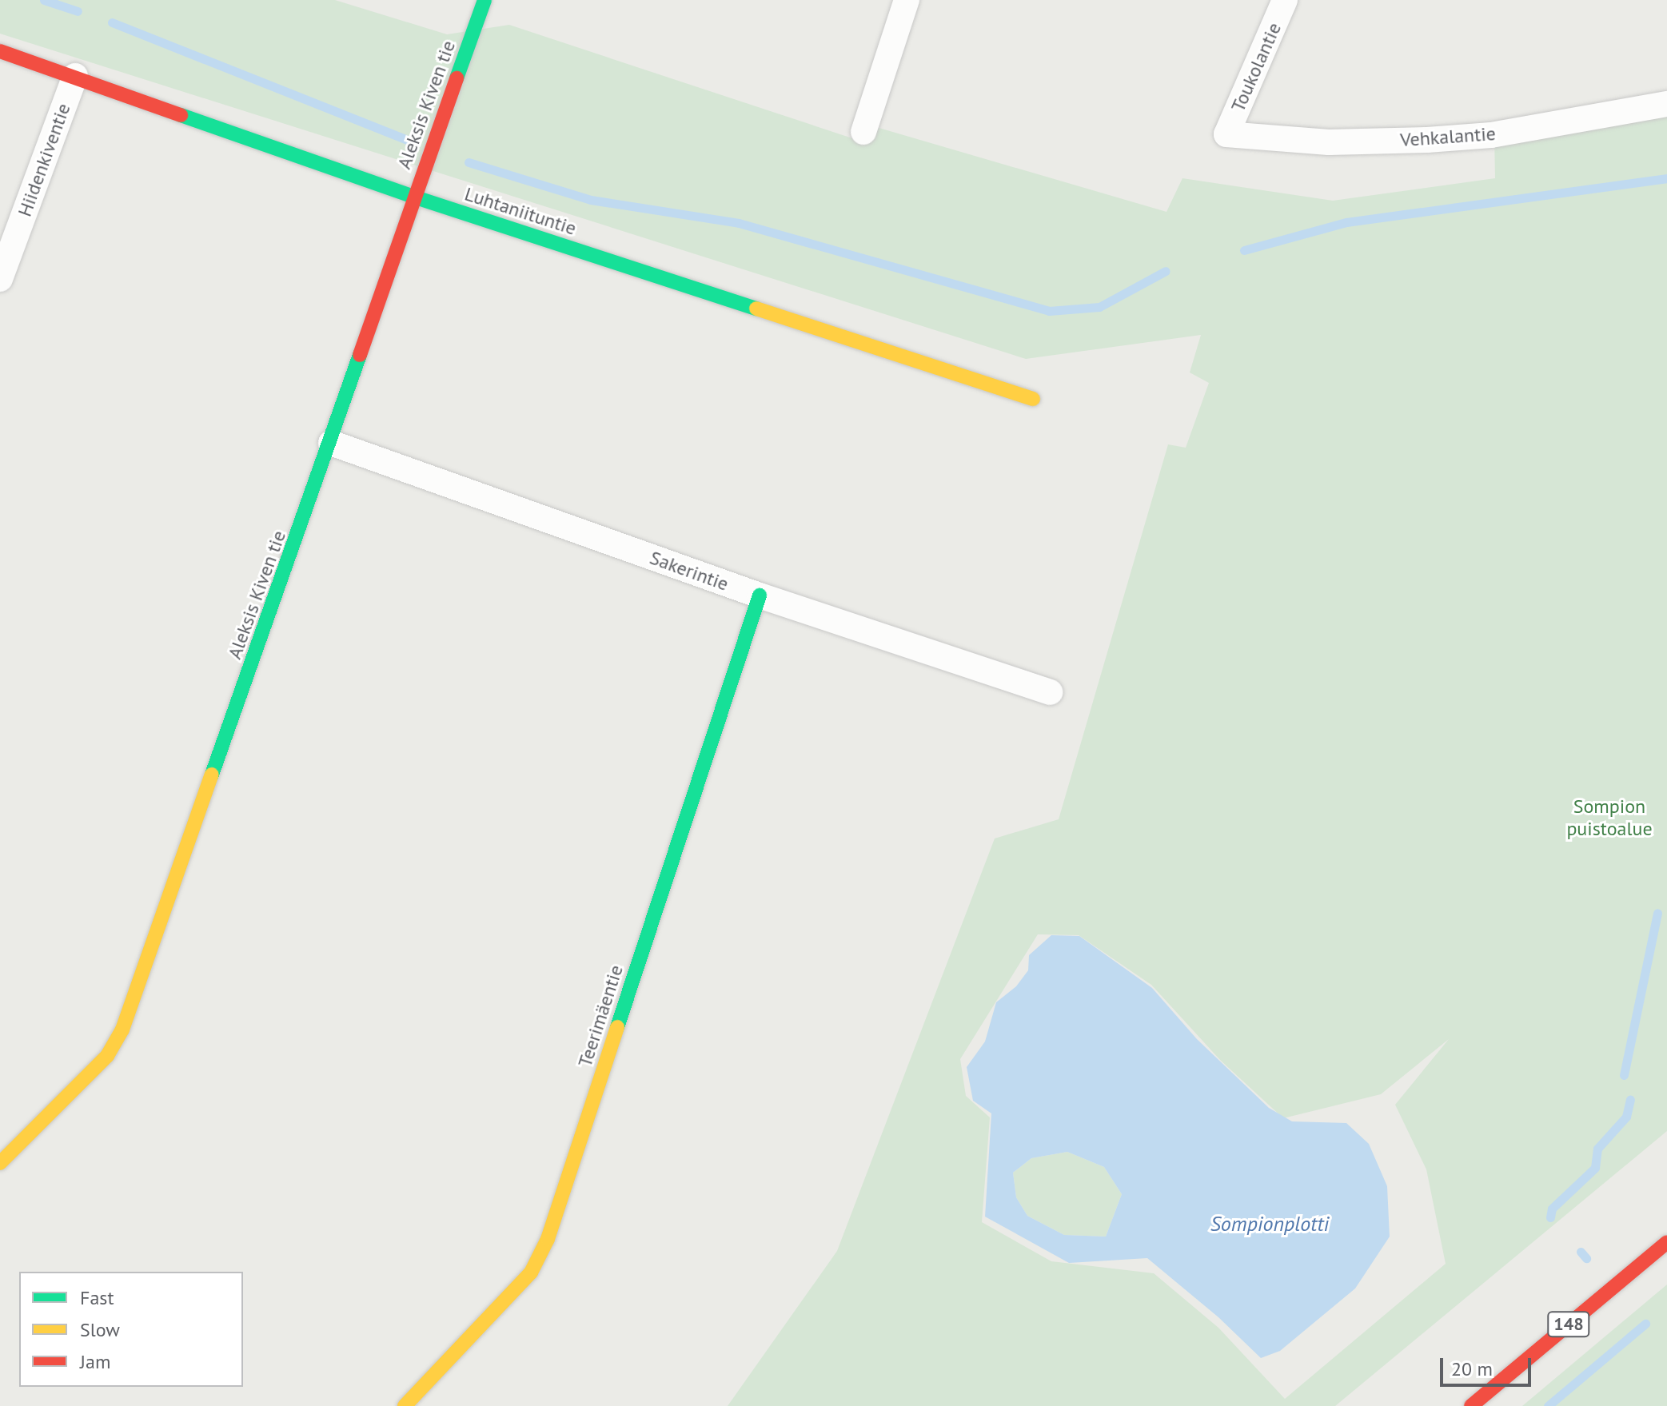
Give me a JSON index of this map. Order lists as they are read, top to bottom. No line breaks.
{"streets":{"street":["Toukolantie","Aleksis Kiven tie","Vehkalantie","Hiidenkiventie","Luhtaniituntie","Sakerintie","Teerimäentie","148"]},"crossings":[["Toukolantie","Vehkalantie"],["Aleksis Kiven tie","Luhtaniituntie"],["Aleksis Kiven tie","Sakerintie"],["Hiidenkiventie","Luhtaniituntie"],["Sakerintie","Teerimäentie"]],"water":["Sompionplotti"],"parks":["Sompion puistoalue"],"legend":["Fast","Slow","Jam"],"scale_bar":"20 m"}
